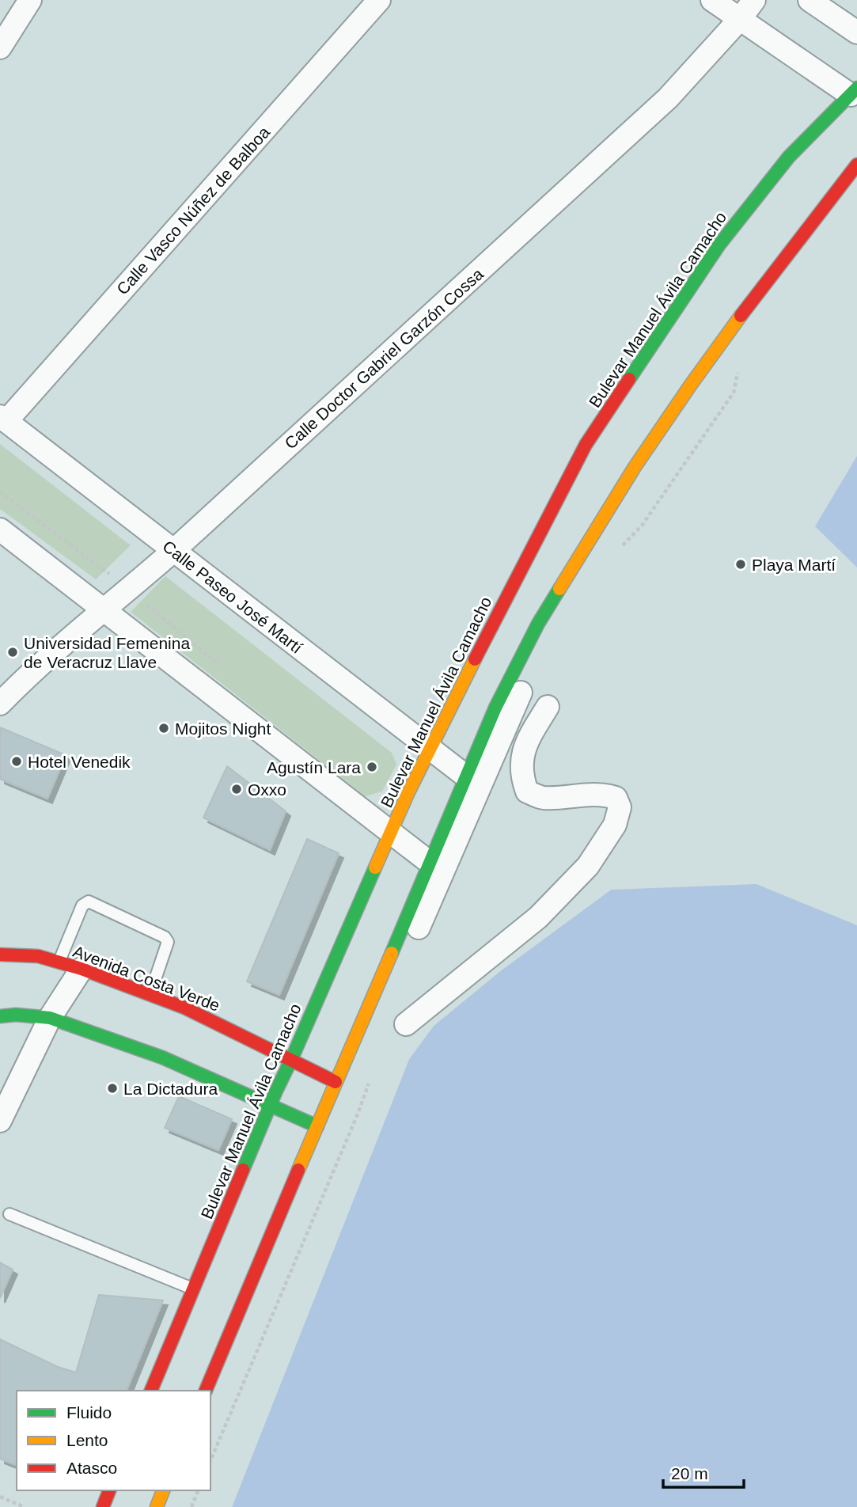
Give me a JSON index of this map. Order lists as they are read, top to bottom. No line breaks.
{"streets":{"main road":["Bulevar Manuel Ávila Camacho","Avenida Costa Verde"],"street":["Calle Vasco Núñez de Balboa","Calle Doctor Gabriel Garzón Cossa","Calle Paseo José Martí"]},"crossings":[["Calle Vasco Núñez de Balboa","Calle Paseo José Martí"],["Bulevar Manuel Ávila Camacho","Calle Paseo José Martí"],["Bulevar Manuel Ávila Camacho","Avenida Costa Verde"],["Calle Doctor Gabriel Garzón Cossa","Calle Paseo José Martí"]],"places":["Playa Martí","Universidad Femenina de Veracruz Llave","Mojitos Night","Hotel Venedik","Agustín Lara","Oxxo","La Dictadura"],"legend":["Fluido","Lento","Atasco"],"scale_bar":"20 m"}
